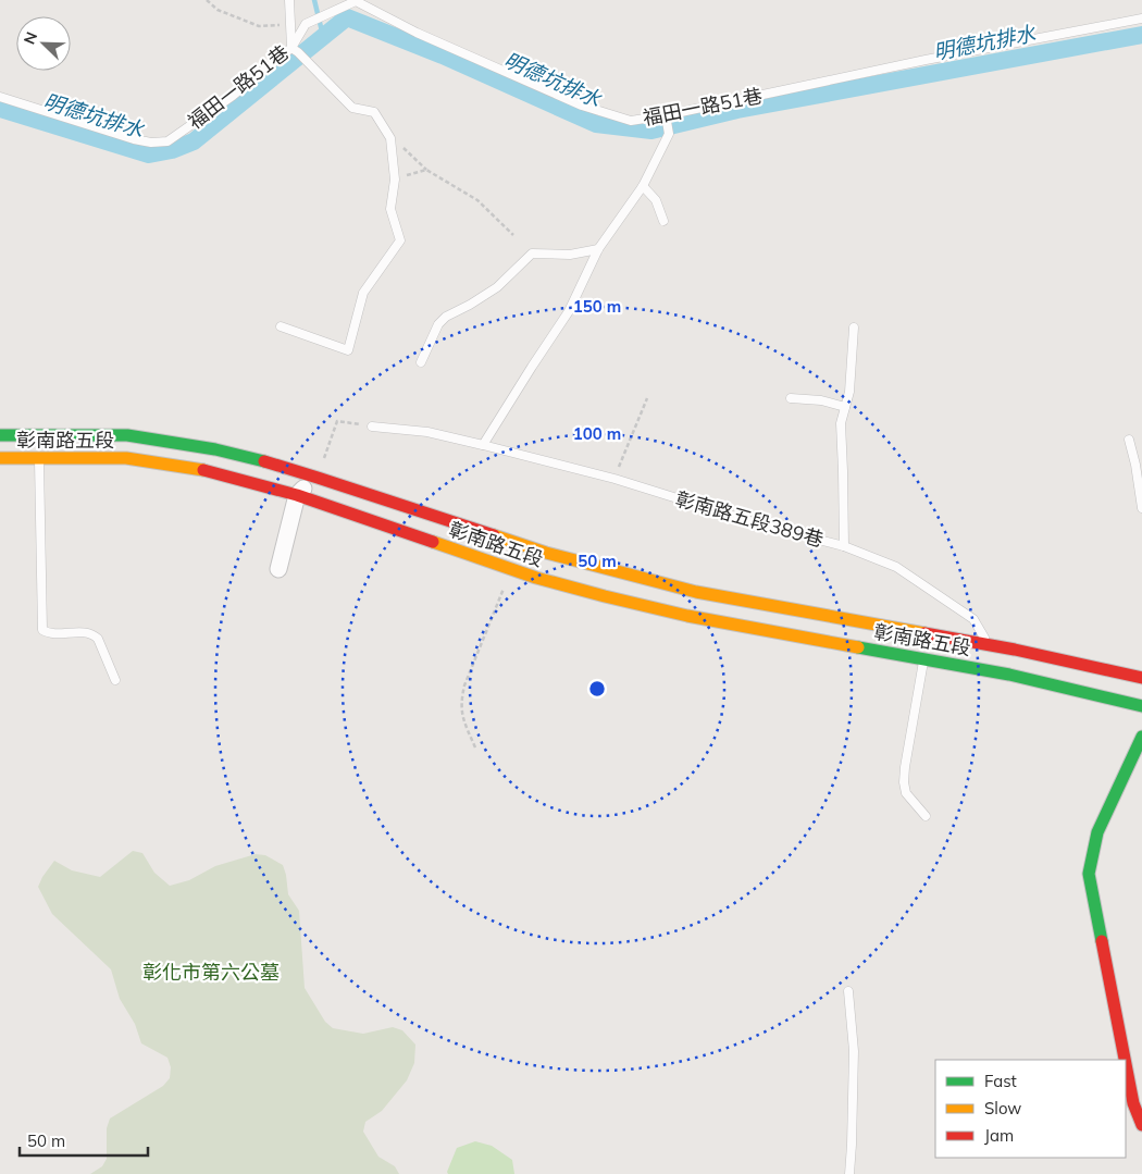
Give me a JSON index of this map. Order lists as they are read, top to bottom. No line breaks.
{"streets":{"main road":["彰南路五段"],"lane":["福田一路51巷","彰南路五段389巷"]},"crossings":[["彰南路五段","彰南路五段389巷"]],"water":["明德坑排水"],"parks":["彰化市第六公墓"],"legend":["Fast","Slow","Jam"],"scale_bar":"50 m","north":"top left","rings":["150 m","100 m","50 m"]}
